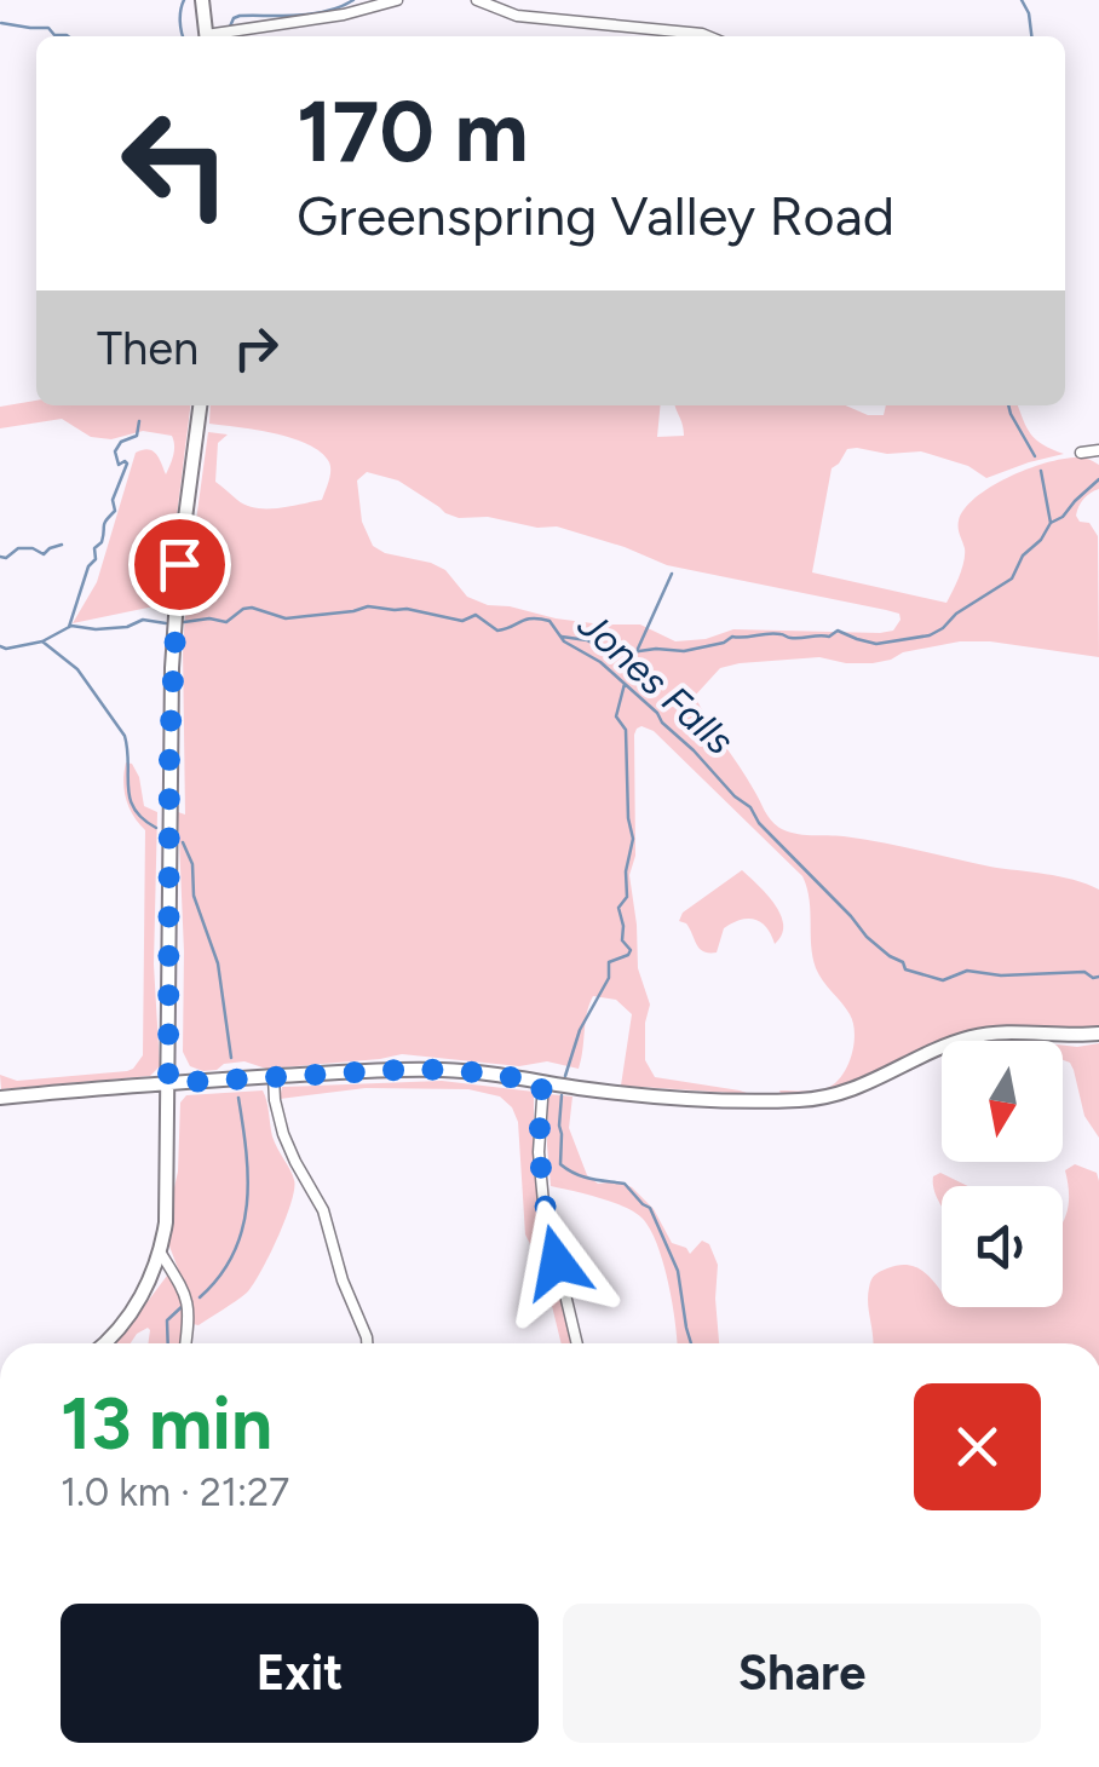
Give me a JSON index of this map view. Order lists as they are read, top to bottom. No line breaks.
{"water":["Jones Falls"],"north":"bottom","page":{"turn":["170 m","Greenspring Valley Road"],"then":"Then","heading":["13 min","1.0 km · 21:27"],"buttons":["Exit","Share"]}}
